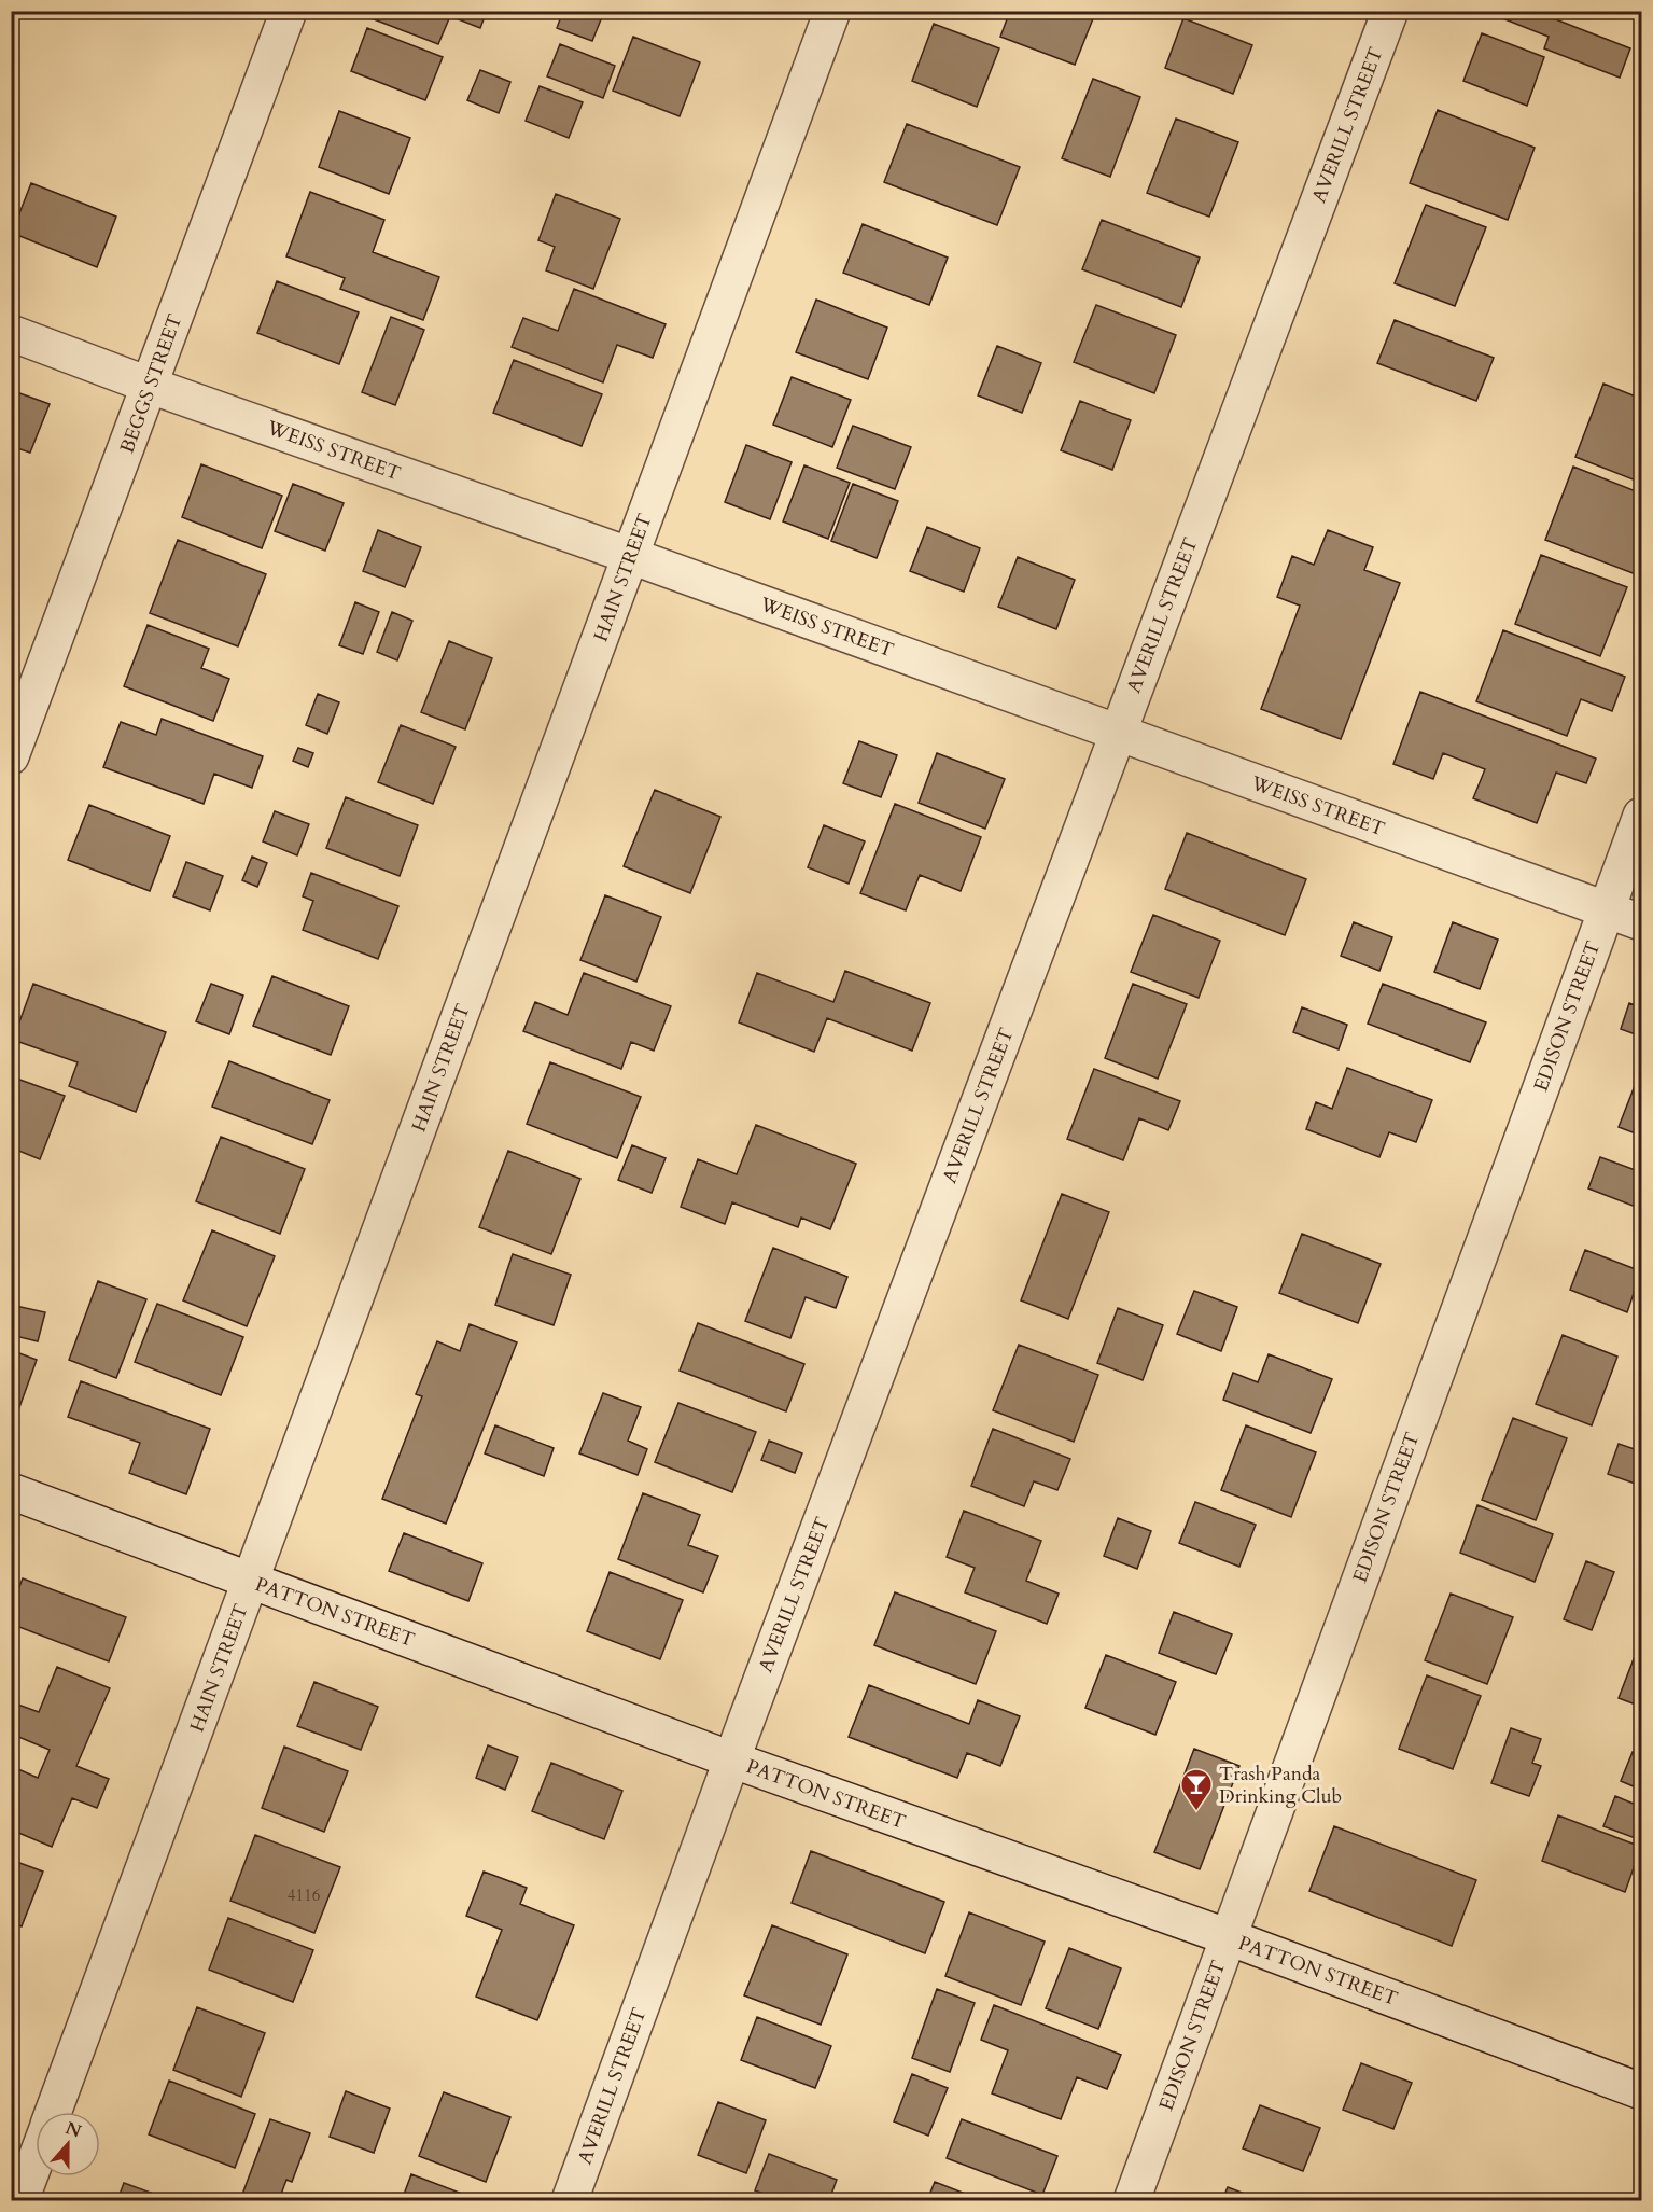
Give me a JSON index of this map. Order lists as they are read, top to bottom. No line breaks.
{"streets":{"street":["AVERILL STREET","BEGGS STREET","WEISS STREET","HAIN STREET","EDISON STREET","PATTON STREET"]},"crossings":[["AVERILL STREET","WEISS STREET"],["AVERILL STREET","PATTON STREET"],["BEGGS STREET","WEISS STREET"],["WEISS STREET","HAIN STREET"],["WEISS STREET","EDISON STREET"],["HAIN STREET","PATTON STREET"],["EDISON STREET","PATTON STREET"]],"places":{"bar":["Trash Panda Drinking Club"]},"house_numbers":["4116"],"north":"top"}
